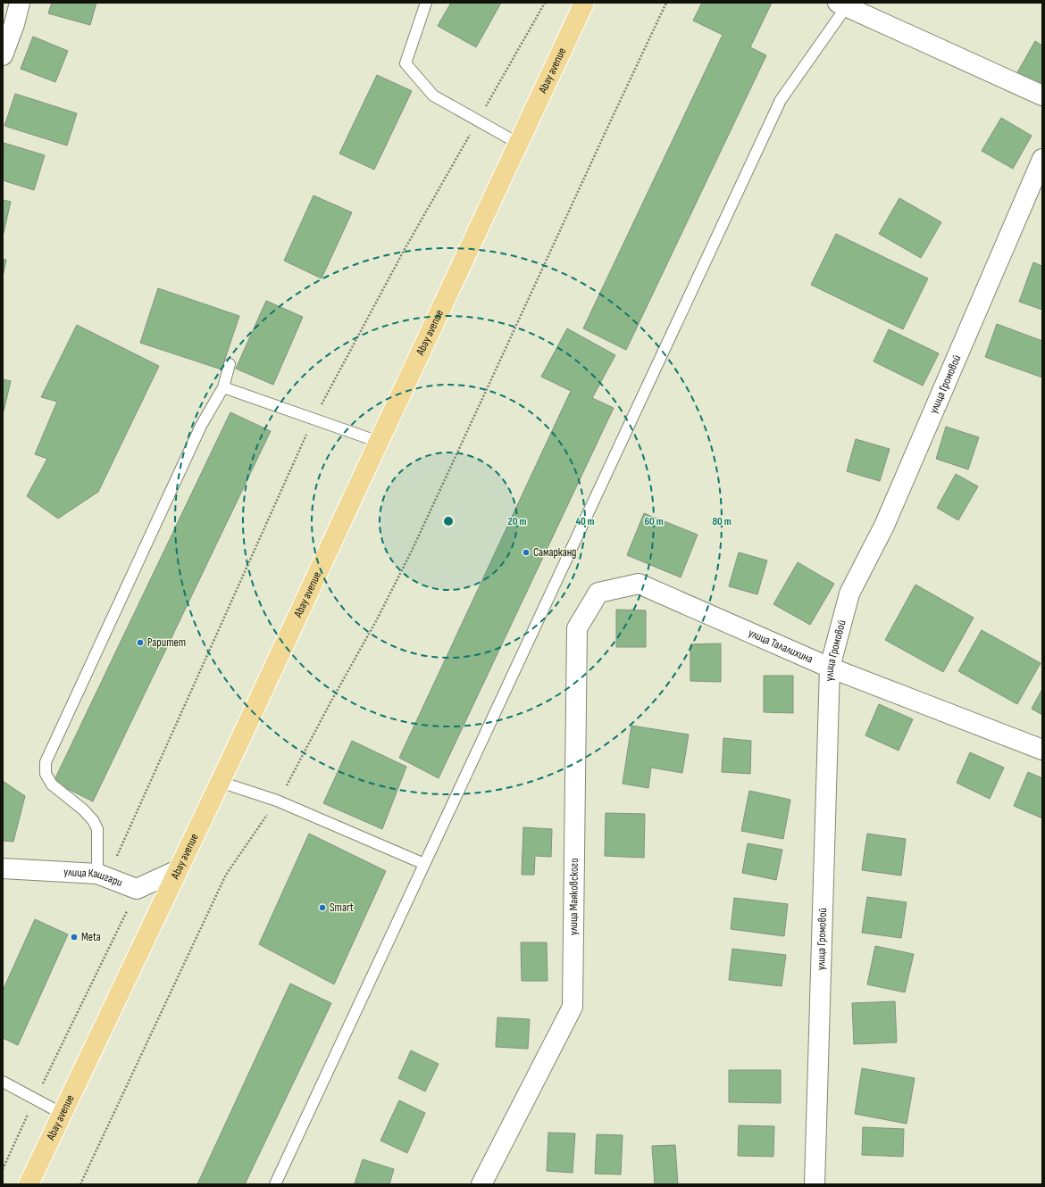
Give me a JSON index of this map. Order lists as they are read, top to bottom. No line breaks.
{"streets":{"main road":["Abay avenue"],"street":["улица Громовой","улица Талалихина","улица Кашгари","улица Маяковского"]},"crossings":[["Abay avenue","улица Кашгари"],["улица Громовой","улица Талалихина"],["улица Талалихина","улица Маяковского"]],"places":["Самарканд","Раритет","Smart","Meta"],"rings":["20 m","40 m","60 m","80 m"]}
